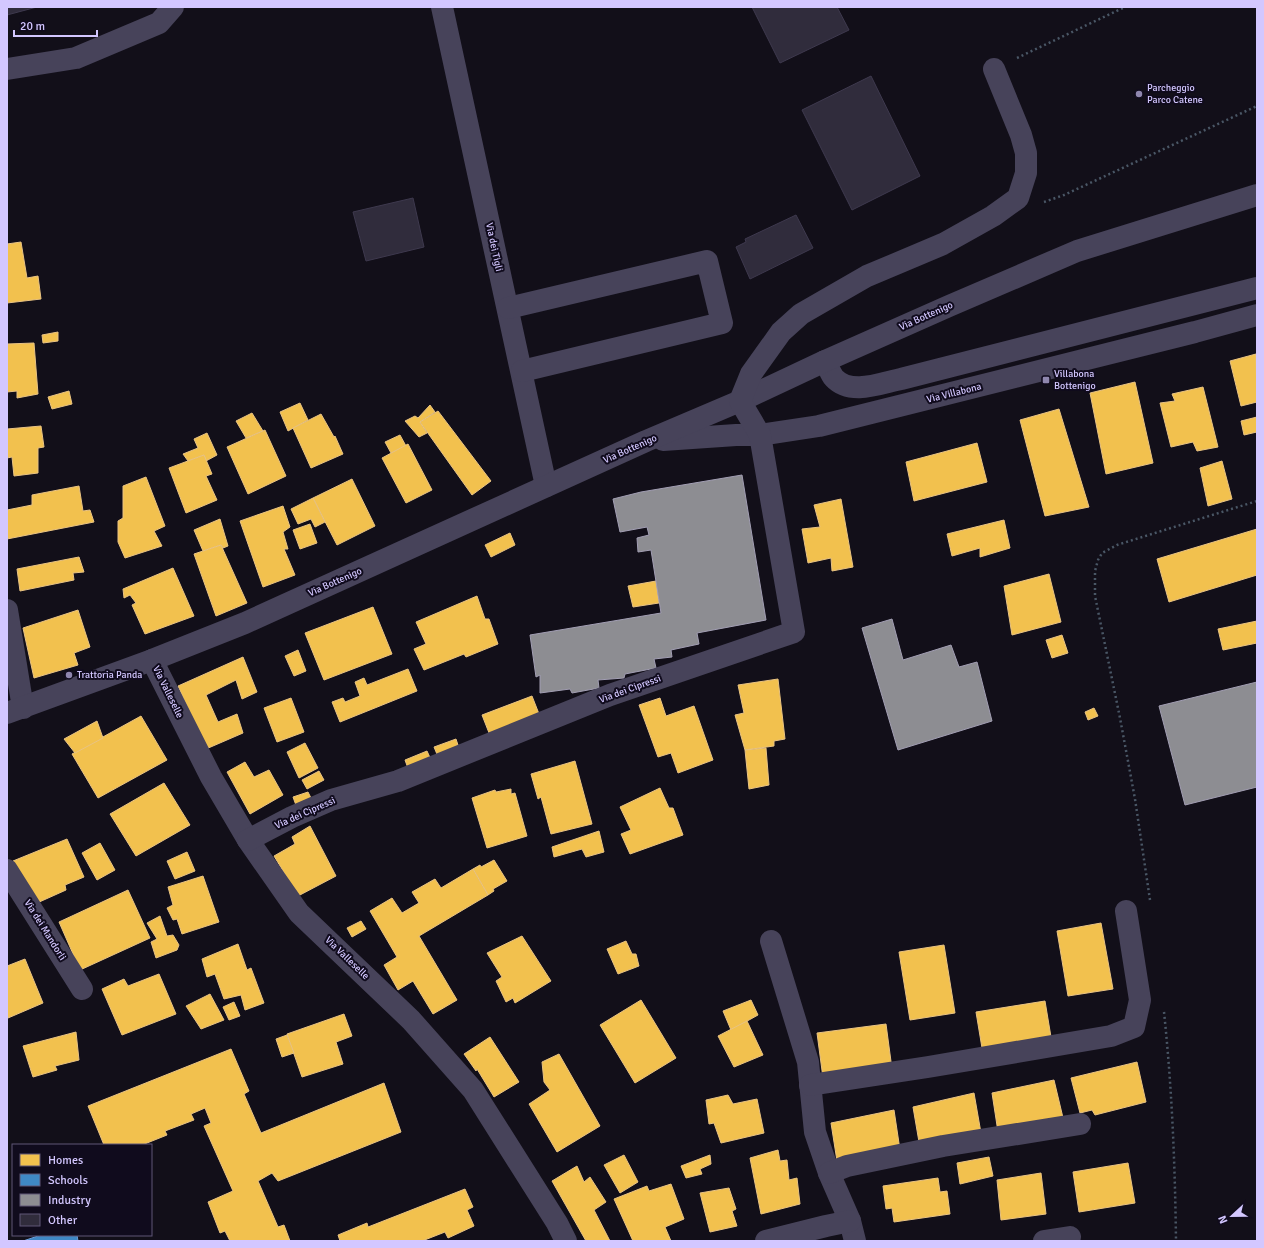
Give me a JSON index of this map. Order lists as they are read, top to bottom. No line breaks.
{"streets":{"street":["Via dei Tigli","Via Bottenigo","Via Villabona","Via dei Cipressi","Via Valleselle","Via dei Mandorli"]},"crossings":[["Via dei Tigli","Via Bottenigo"],["Via Bottenigo","Via Villabona"],["Via Bottenigo","Via dei Cipressi"],["Via Bottenigo","Via Valleselle"],["Via Villabona","Via dei Cipressi"],["Via dei Cipressi","Via Valleselle"]],"places":{"other":["Parcheggio Parco Catene","Trattoria Panda"],"transit":["Villabona Bottenigo"]},"legend":["Homes","Schools","Industry","Other"],"scale_bar":"20 m","north":"left"}
